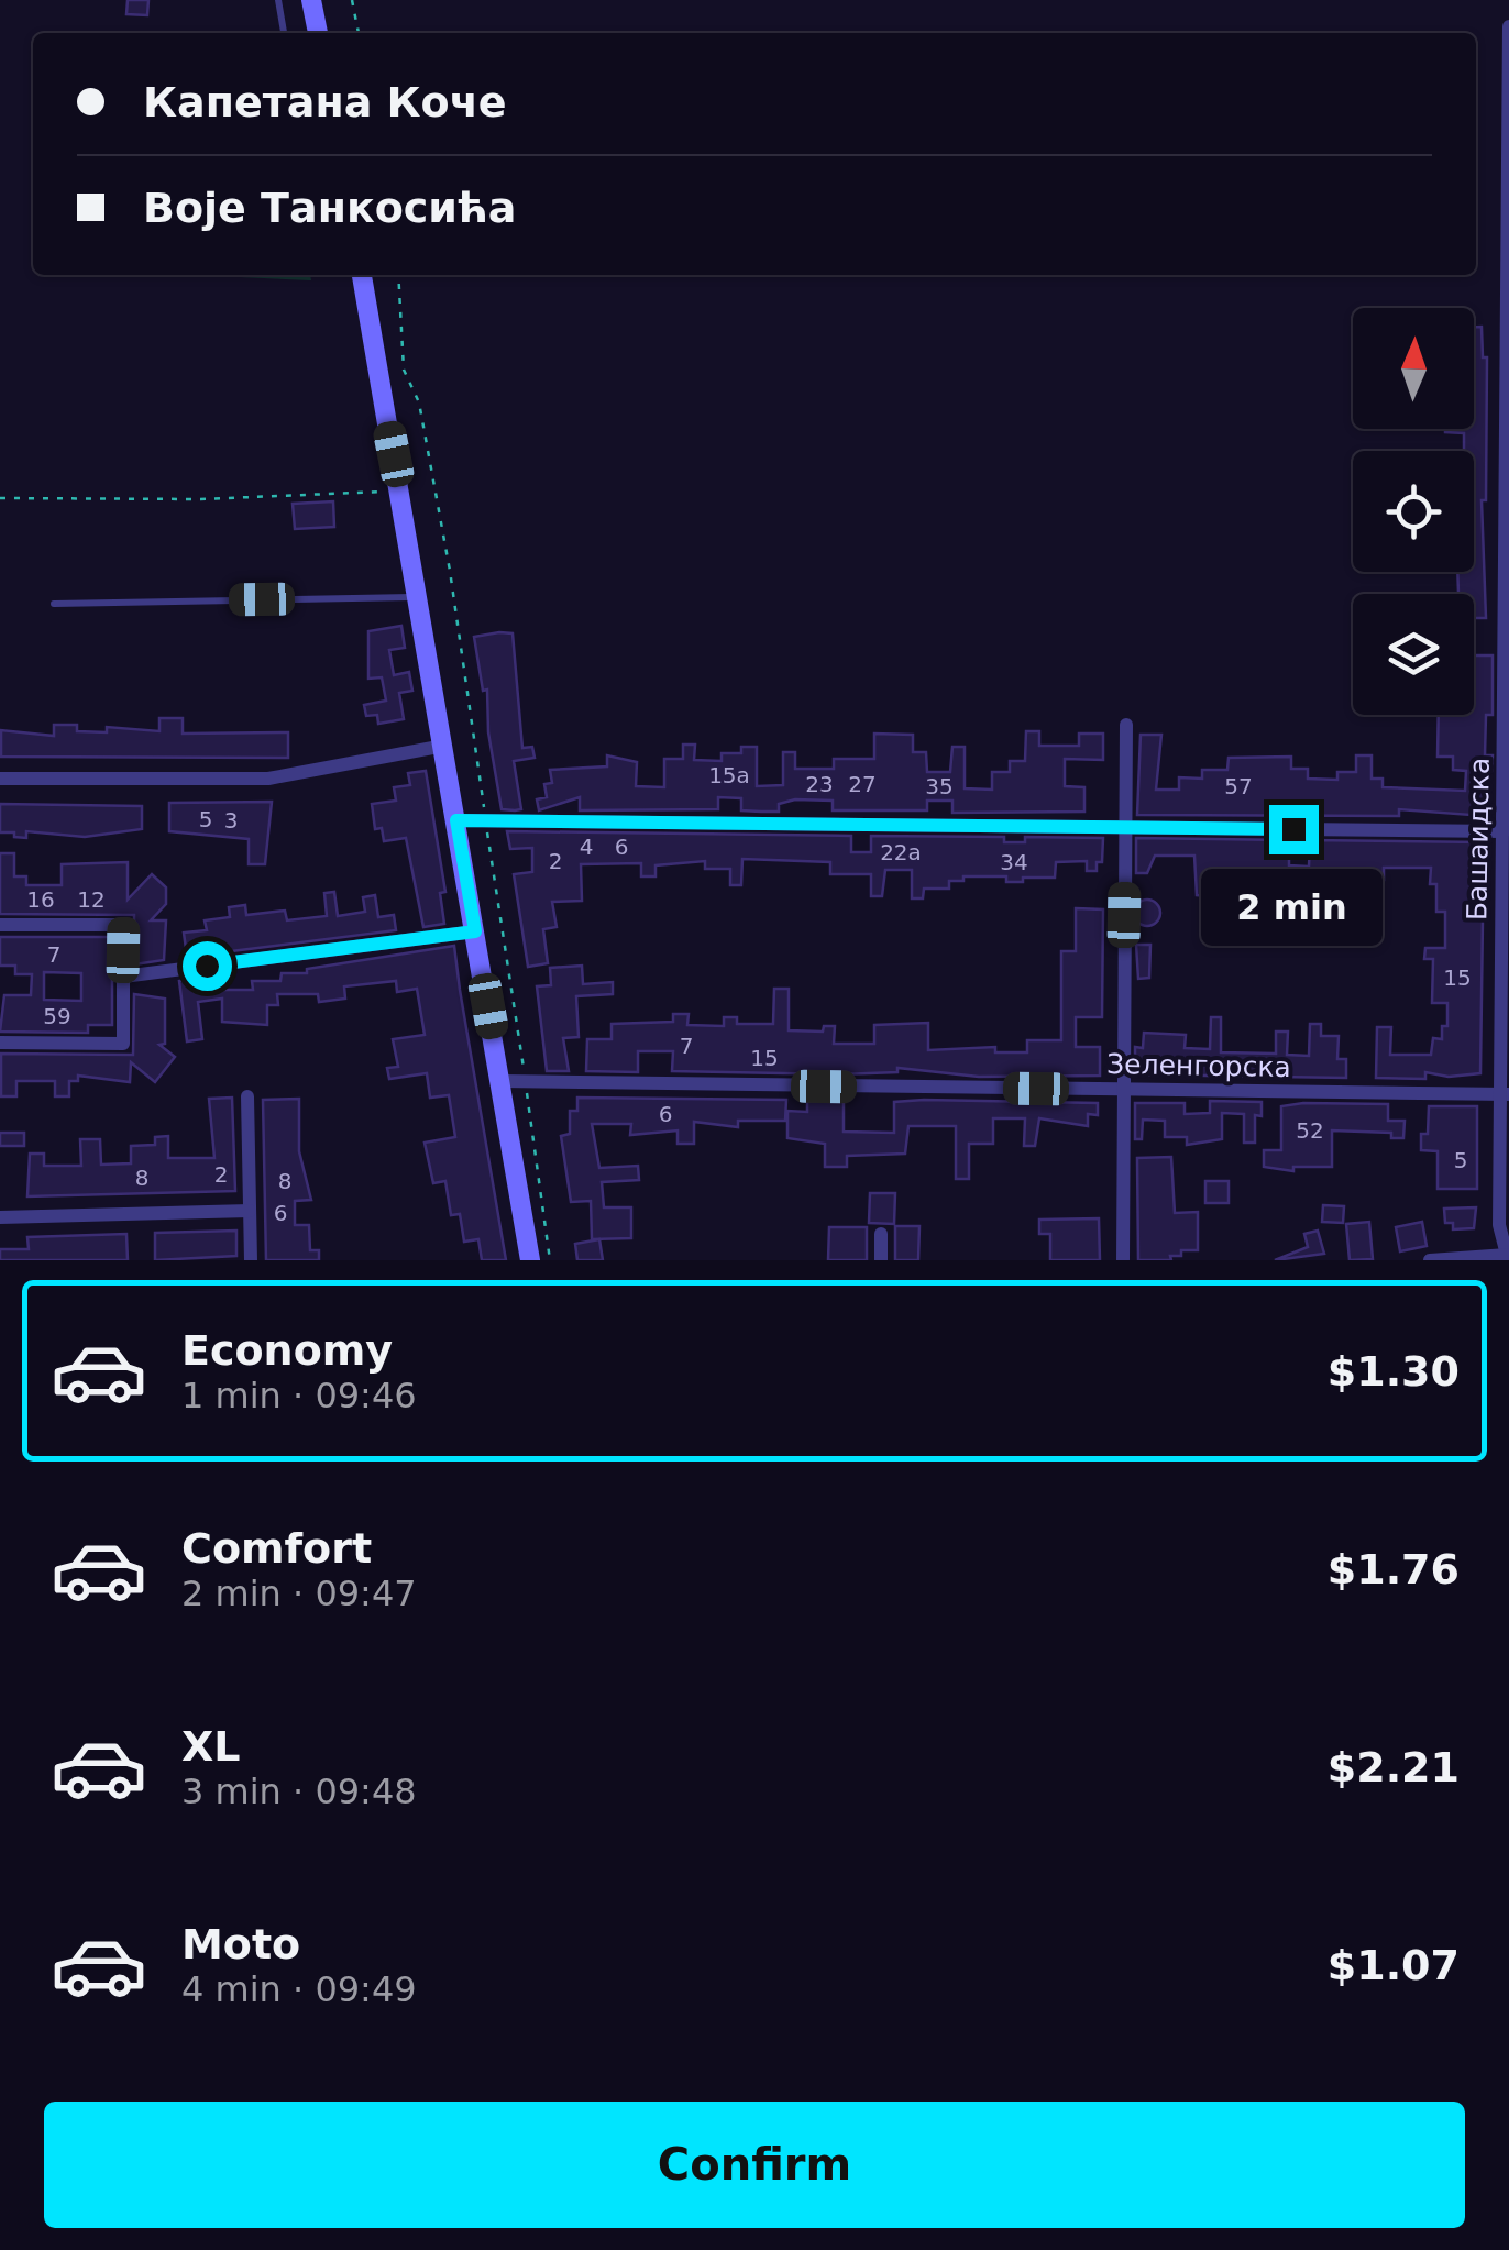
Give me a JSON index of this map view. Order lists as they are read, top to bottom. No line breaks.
{"streets":{"street":["Башаидска","Зеленгорска"]},"crossings":[["Башаидска","Зеленгорска"]],"house_numbers":["15a","23","27","35","57","5","3","4","6","22a","2","34","16","12","7","15","59","7","15","6","52","5","2","8","8","6"],"north":"top","page":{"banner":["Капетана Коче","Воје Танкосића"],"bubble":"2 min","list":[{"name":"Economy","note":"1 min · 09:46","value":"$1.30"},{"name":"Comfort","note":"2 min · 09:47","value":"$1.76"},{"name":"XL","note":"3 min · 09:48","value":"$2.21"},{"name":"Moto","note":"4 min · 09:49","value":"$1.07"}],"buttons":"Confirm"}}
